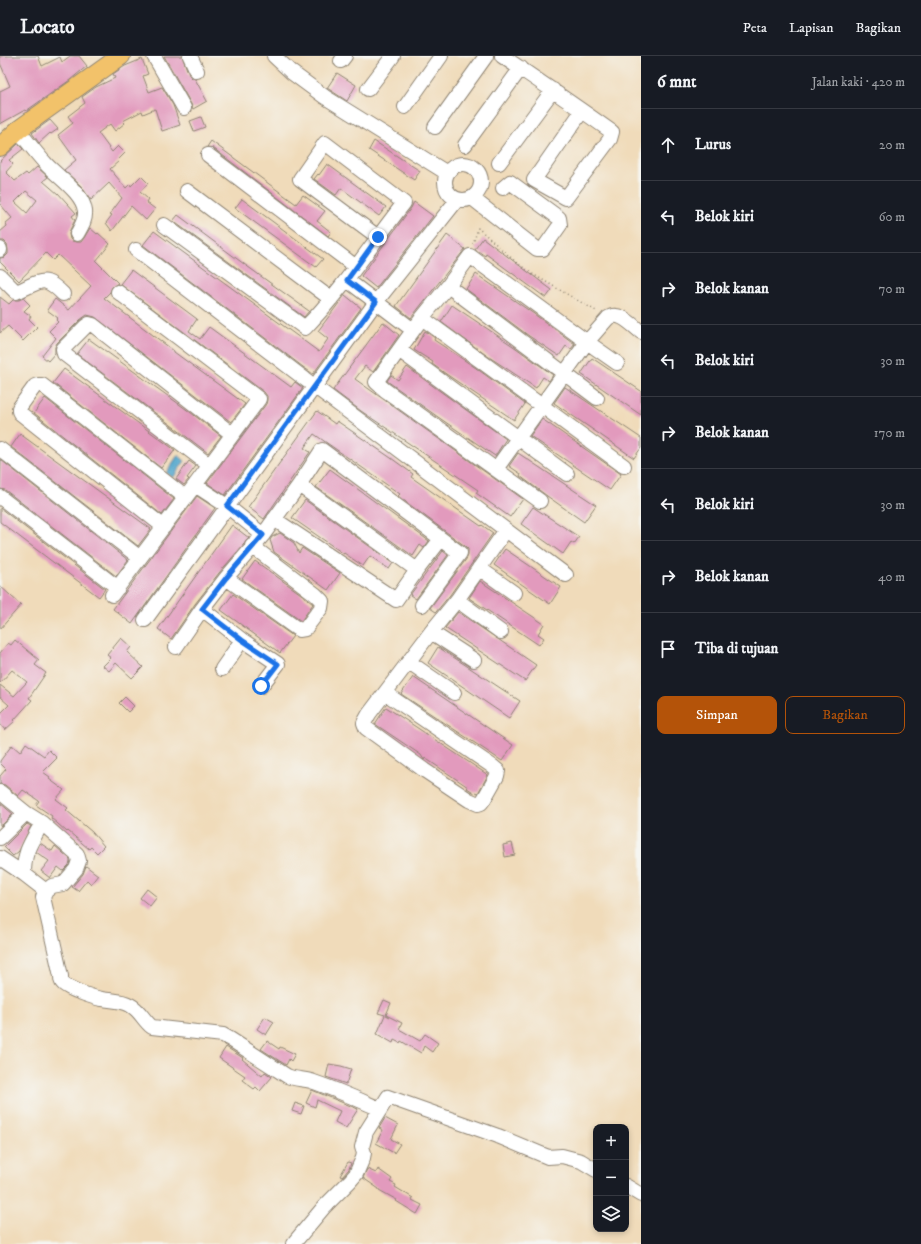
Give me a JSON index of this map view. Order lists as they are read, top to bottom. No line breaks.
{"page":{"header":"Locato","nav":["Peta","Lapisan","Bagikan"],"heading":["6 mnt","Jalan kaki · 420 m"],"list":[["Lurus","20 m"],["Belok kiri","60 m"],["Belok kanan","70 m"],["Belok kiri","30 m"],["Belok kanan","170 m"],["Belok kiri","30 m"],["Belok kanan","40 m"],"Tiba di tujuan"],"buttons":["Simpan","Bagikan"],"map_buttons":["+","−"]}}
